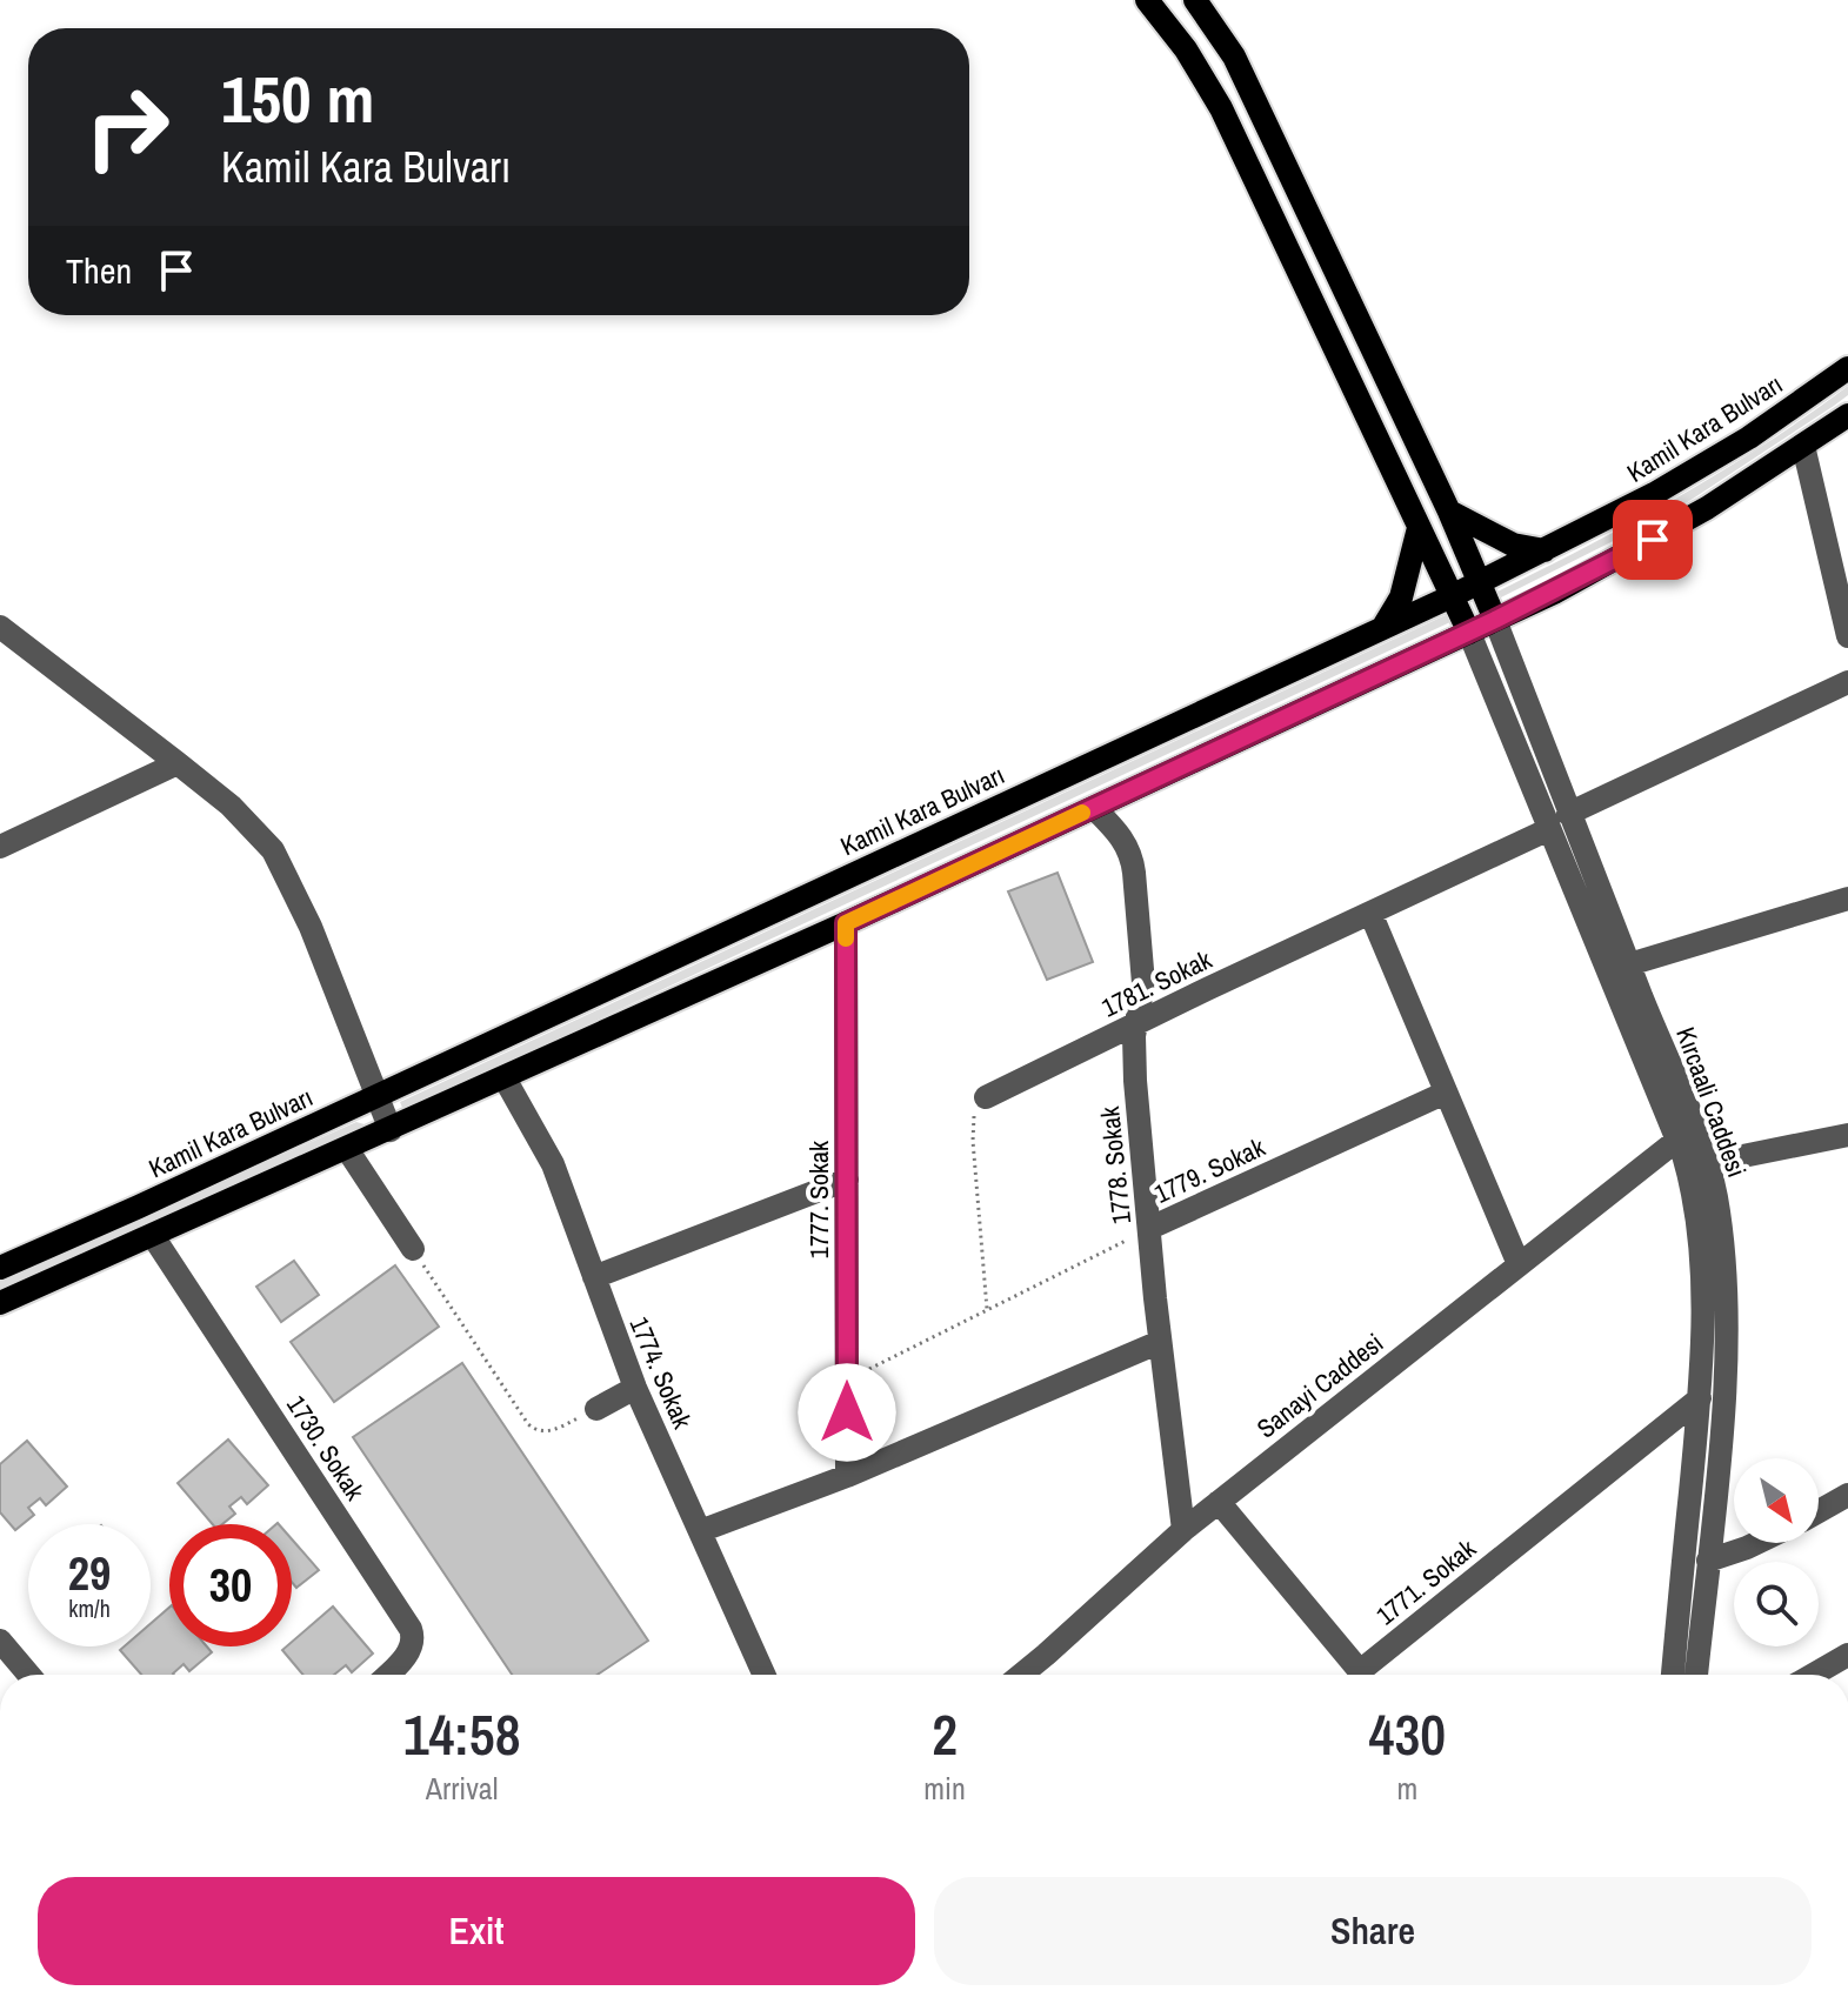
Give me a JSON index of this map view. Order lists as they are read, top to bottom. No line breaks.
{"streets":{"main road":["Kamil Kara Bulvarı"],"street":["1781. Sokak","Kırcaali Caddesi","1778. Sokak","1779. Sokak","1777. Sokak","1774. Sokak","Sanayi Caddesi","1730. Sokak","1771. Sokak"]},"crossings":[["1781. Sokak","Kırcaali Caddesi"],["1781. Sokak","1778. Sokak"],["Kırcaali Caddesi","Sanayi Caddesi"],["Kırcaali Caddesi","1771. Sokak"],["1778. Sokak","1779. Sokak"],["1778. Sokak","Sanayi Caddesi"],["1779. Sokak","1777. Sokak"],["Sanayi Caddesi","1771. Sokak"]],"north":"bottom right","page":{"turn":["150 m","Kamil Kara Bulvarı"],"then":"Then","speed":"29 km/h","limit":"30","eta":["14:58","Arrival","2","min","430","m"],"buttons":["Exit","Share"]}}
